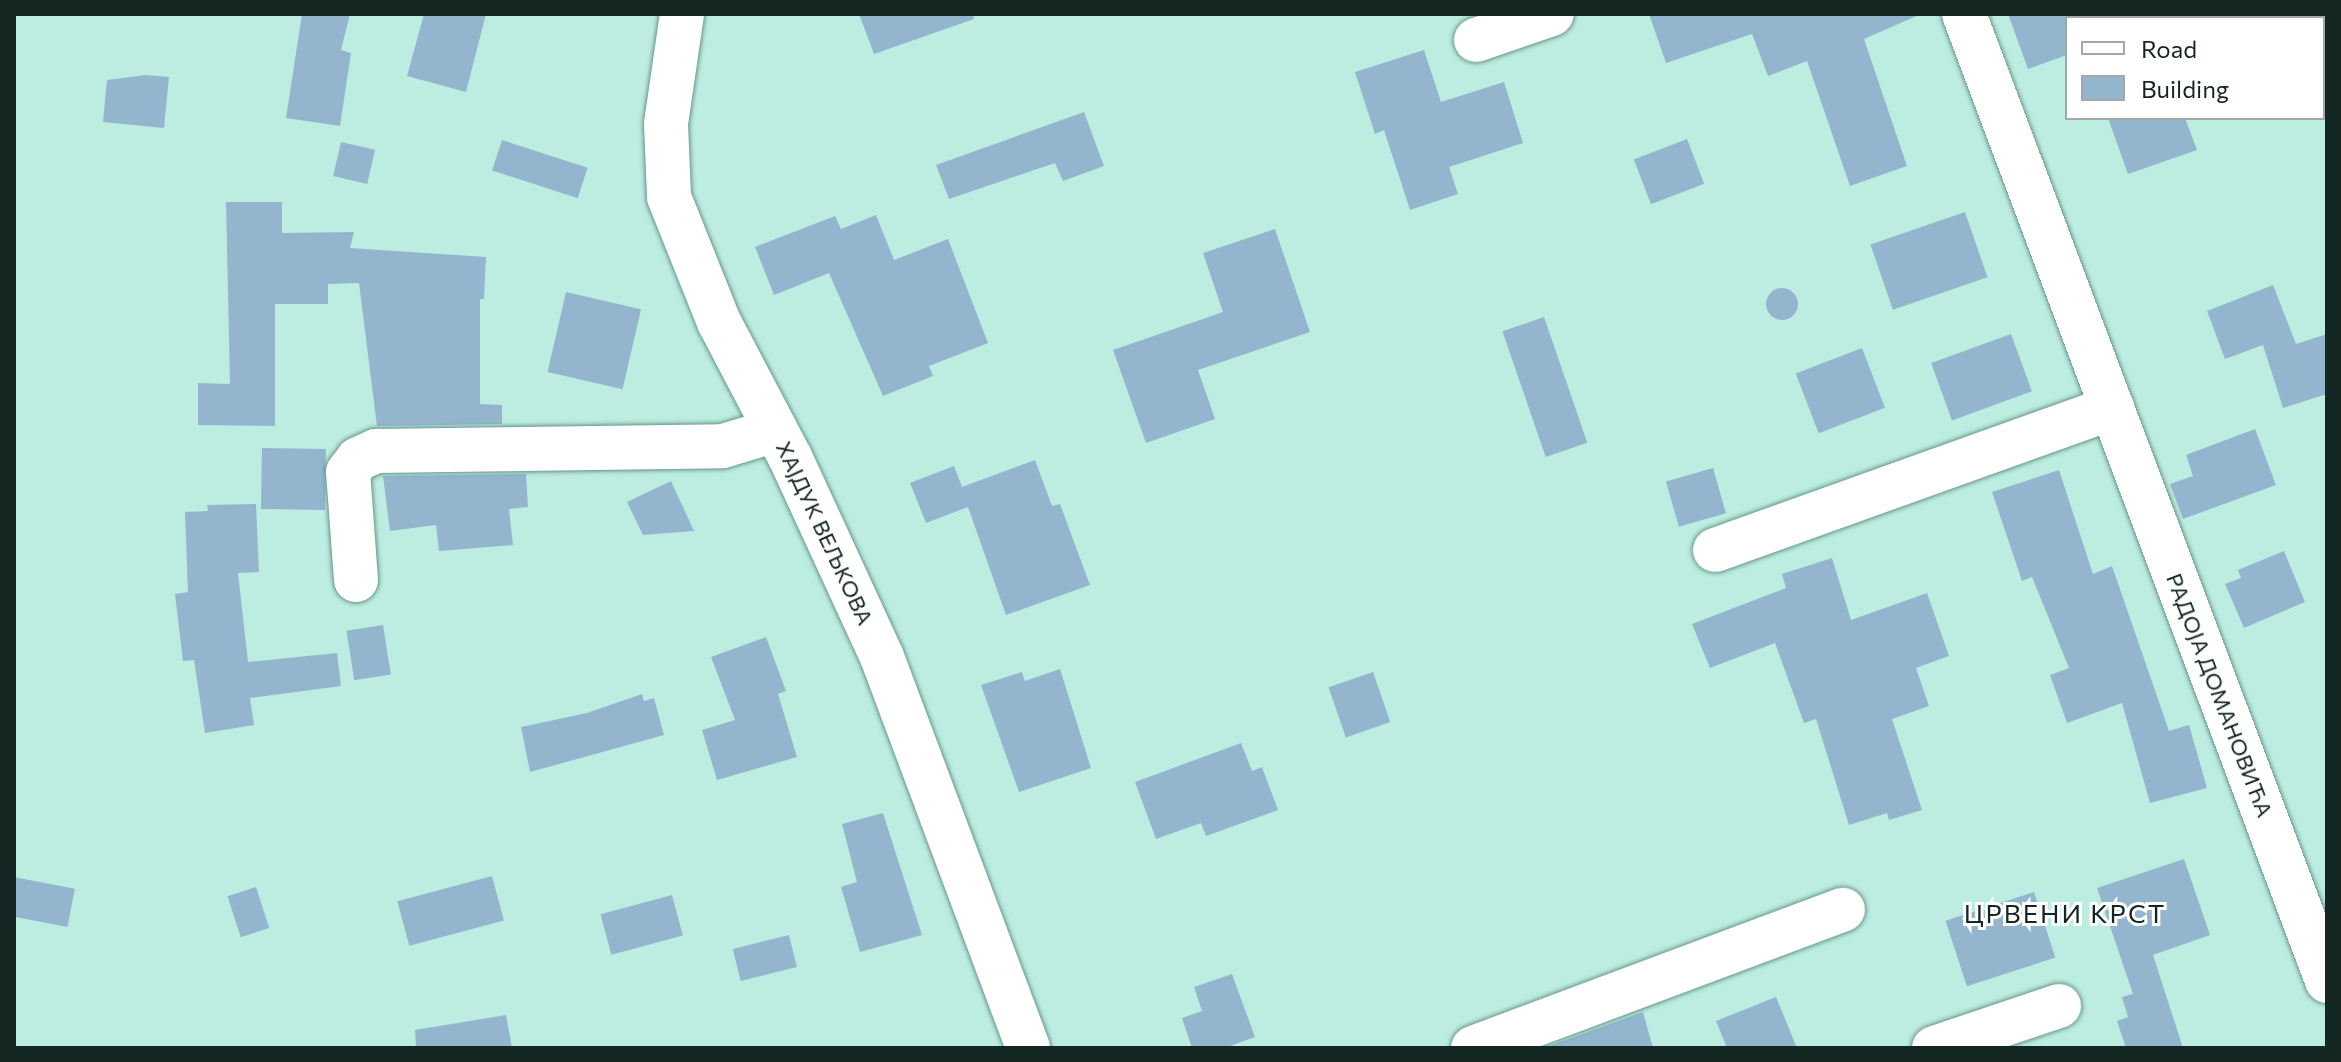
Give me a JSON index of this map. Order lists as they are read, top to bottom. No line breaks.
{"streets":{"street":["ХАЈДУК ВЕЉКОВА","РАДОЈА ДОМАНОВИЋА"]},"districts":["ЦРВЕНИ КРСТ"],"legend":["Road","Building"]}
